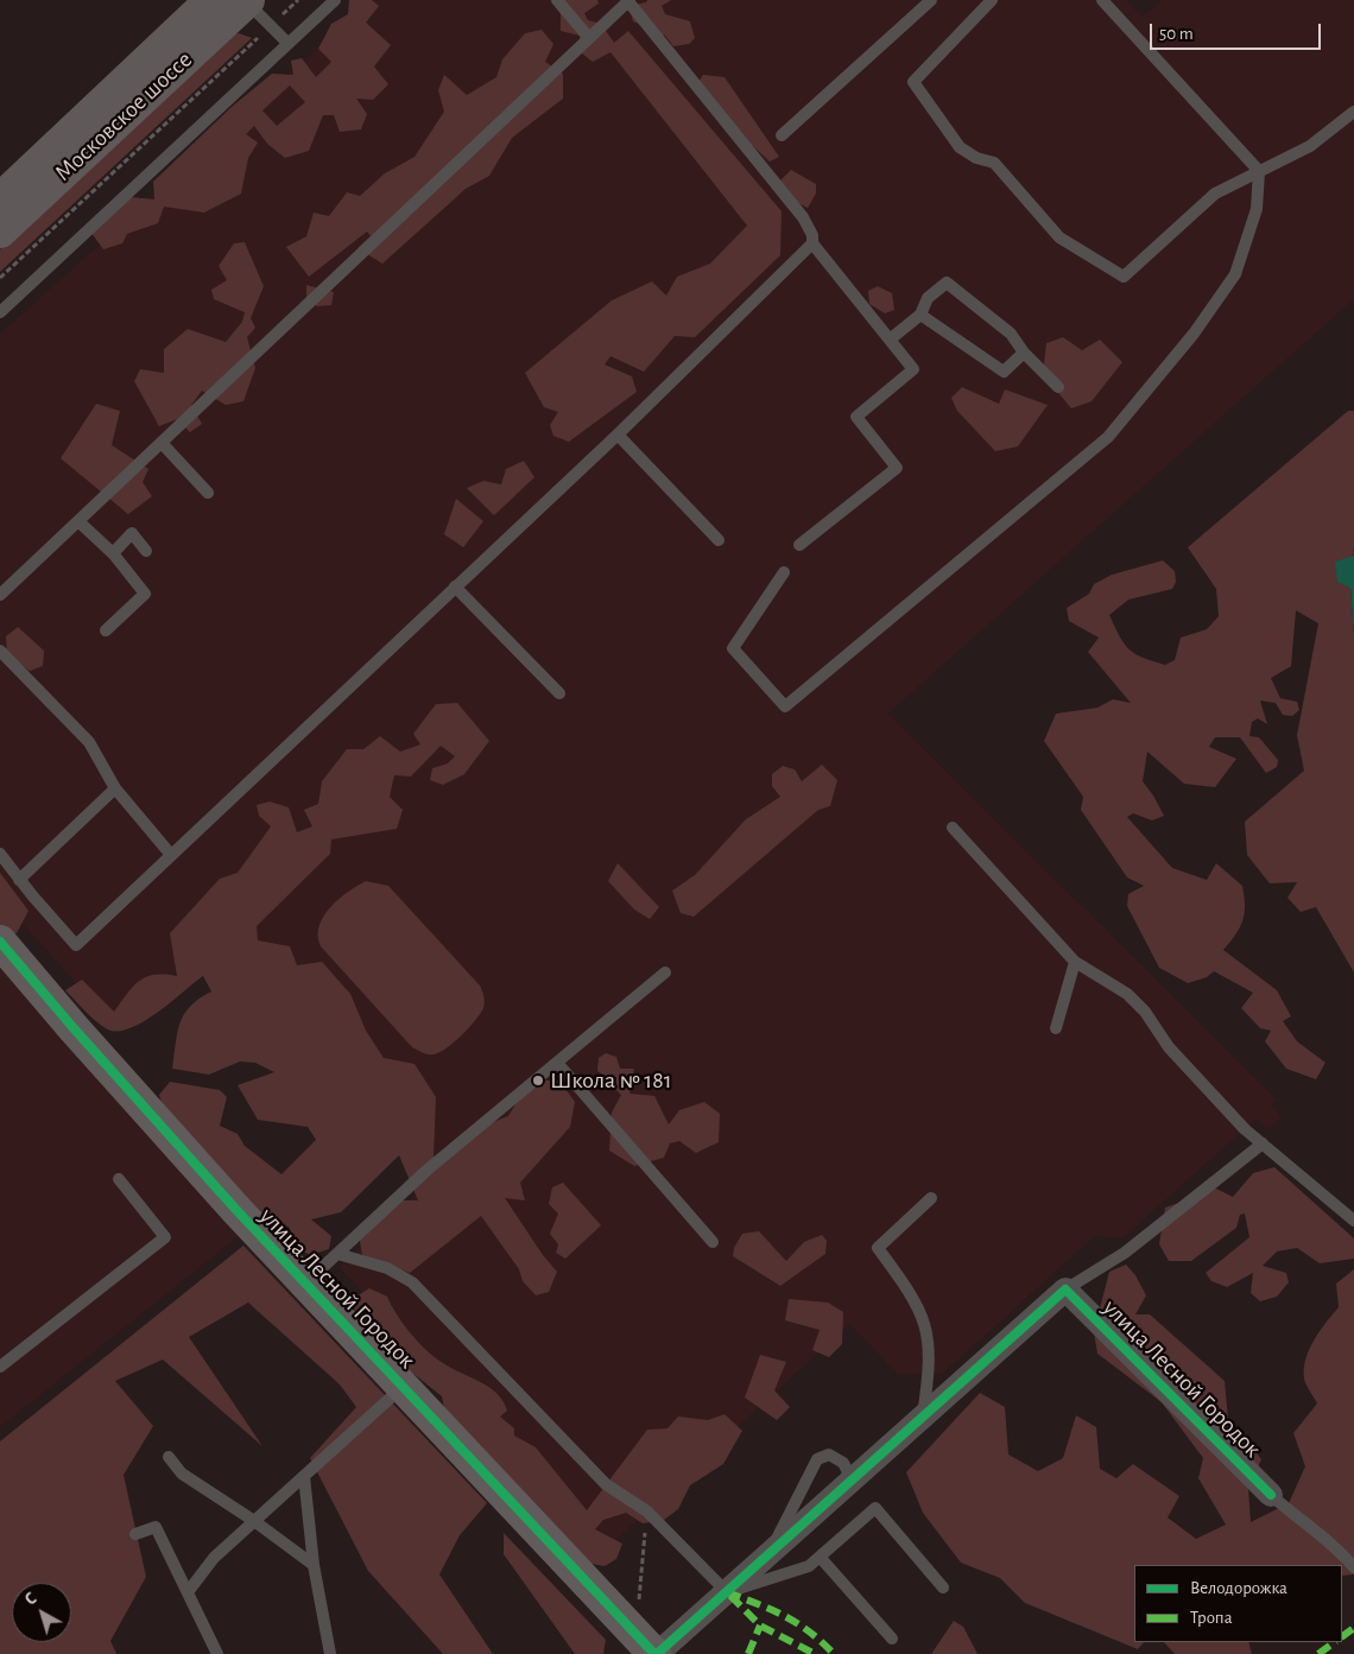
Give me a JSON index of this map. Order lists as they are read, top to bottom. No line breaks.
{"streets":{"main road":["Московское шоссе"],"street":["улица Лесной Городок"]},"places":["Школа № 181"],"legend":["Велодорожка","Тропа"],"scale_bar":"50 m","north":"top left"}
